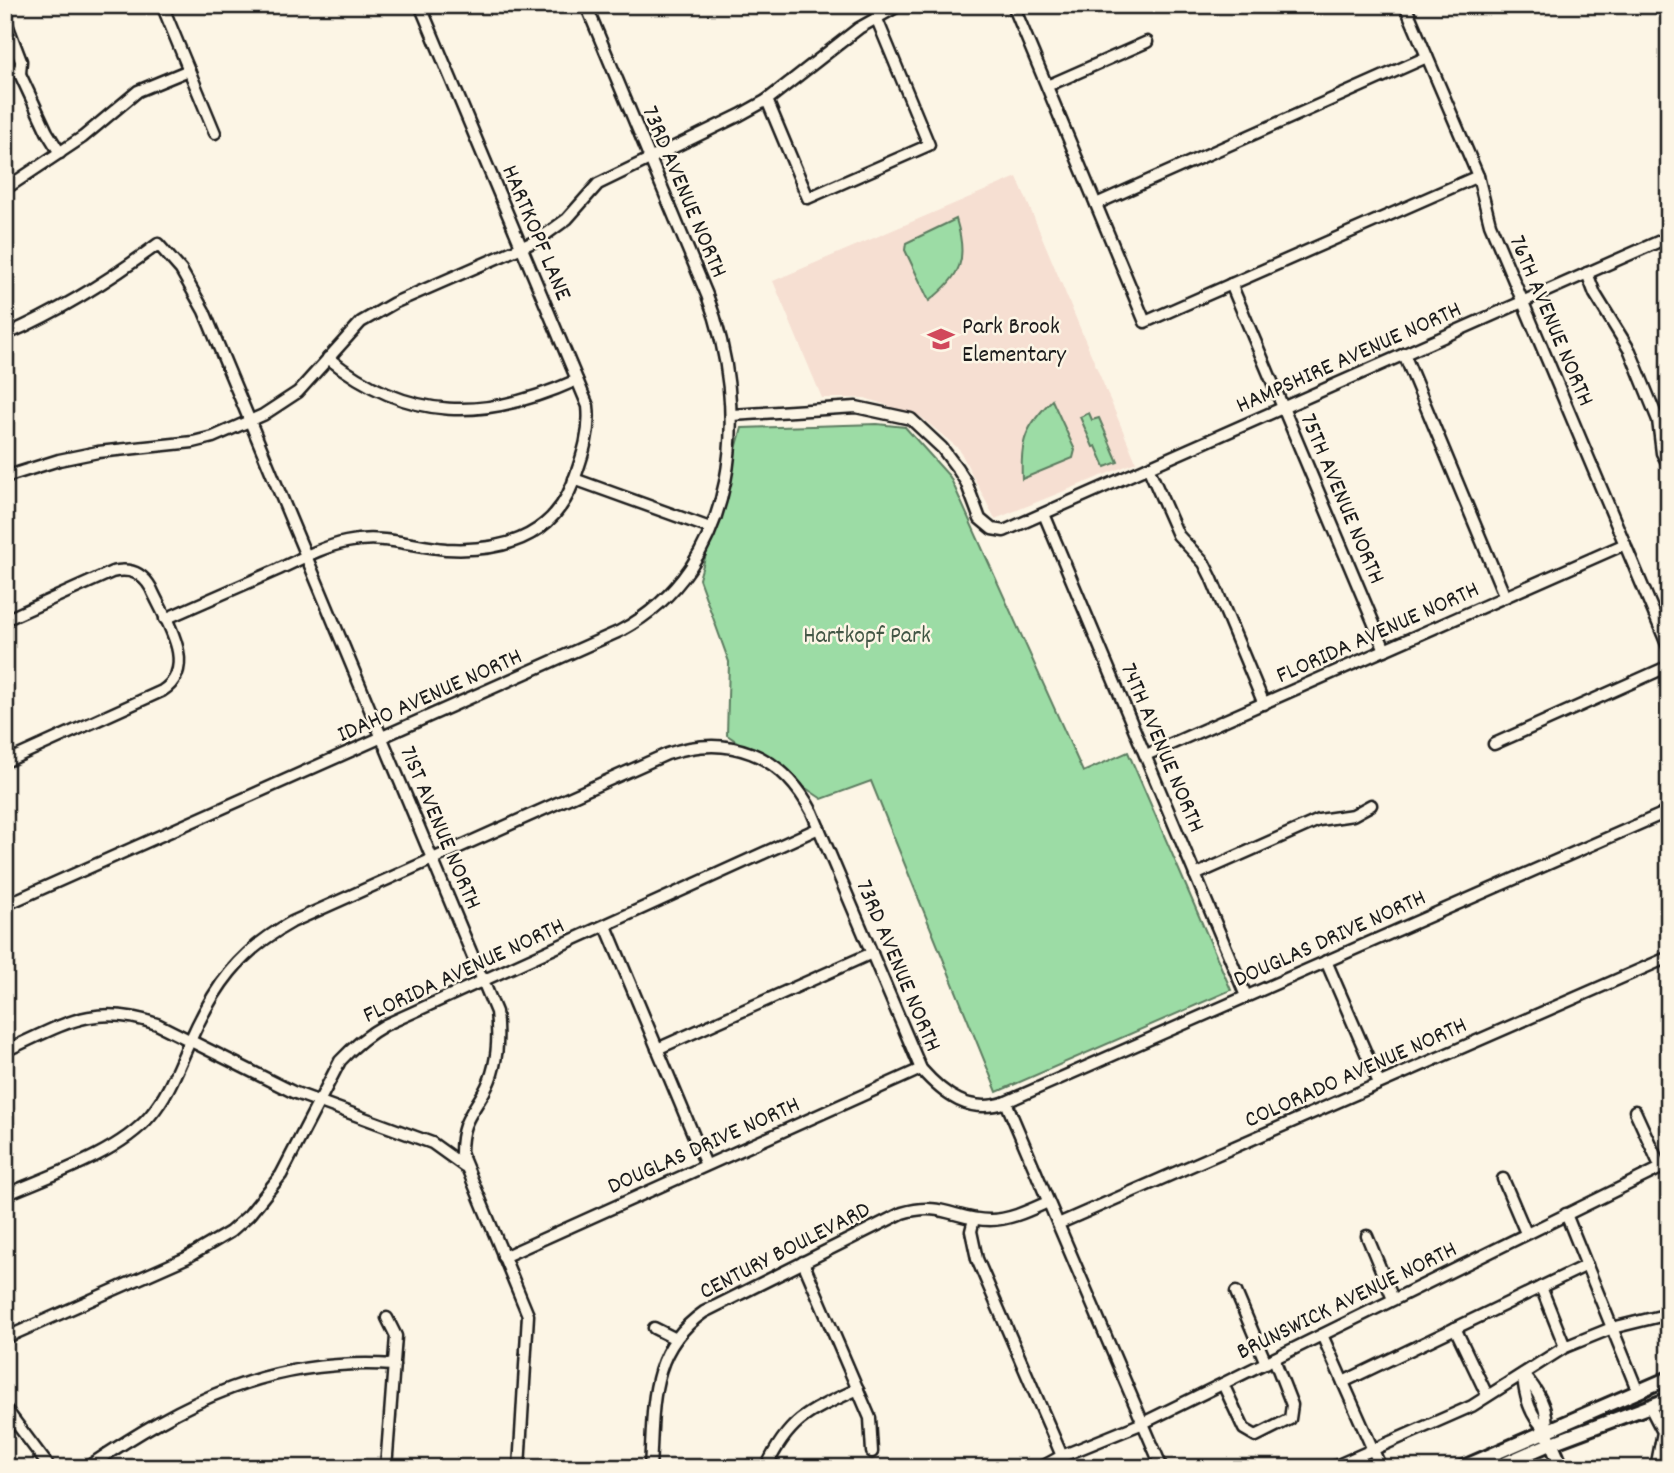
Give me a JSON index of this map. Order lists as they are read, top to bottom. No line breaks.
{"streets":{"street":["73RD AVENUE NORTH","HARTKOPF LANE","76TH AVENUE NORTH","HAMPSHIRE AVENUE NORTH","75TH AVENUE NORTH","FLORIDA AVENUE NORTH","IDAHO AVENUE NORTH","74TH AVENUE NORTH","71ST AVENUE NORTH","DOUGLAS DRIVE NORTH","COLORADO AVENUE NORTH","CENTURY BOULEVARD","BRUNSWICK AVENUE NORTH"]},"crossings":[["73RD AVENUE NORTH","FLORIDA AVENUE NORTH"],["73RD AVENUE NORTH","IDAHO AVENUE NORTH"],["73RD AVENUE NORTH","71ST AVENUE NORTH"],["73RD AVENUE NORTH","DOUGLAS DRIVE NORTH"],["HARTKOPF LANE","71ST AVENUE NORTH"],["76TH AVENUE NORTH","HAMPSHIRE AVENUE NORTH"],["76TH AVENUE NORTH","FLORIDA AVENUE NORTH"],["HAMPSHIRE AVENUE NORTH","75TH AVENUE NORTH"],["HAMPSHIRE AVENUE NORTH","IDAHO AVENUE NORTH"],["HAMPSHIRE AVENUE NORTH","74TH AVENUE NORTH"],["75TH AVENUE NORTH","FLORIDA AVENUE NORTH"],["FLORIDA AVENUE NORTH","74TH AVENUE NORTH"],["FLORIDA AVENUE NORTH","71ST AVENUE NORTH"],["IDAHO AVENUE NORTH","71ST AVENUE NORTH"],["74TH AVENUE NORTH","DOUGLAS DRIVE NORTH"],["71ST AVENUE NORTH","DOUGLAS DRIVE NORTH"]],"parks":["Hartkopf Park"],"places":{"school or university":["Park Brook Elementary"]}}
